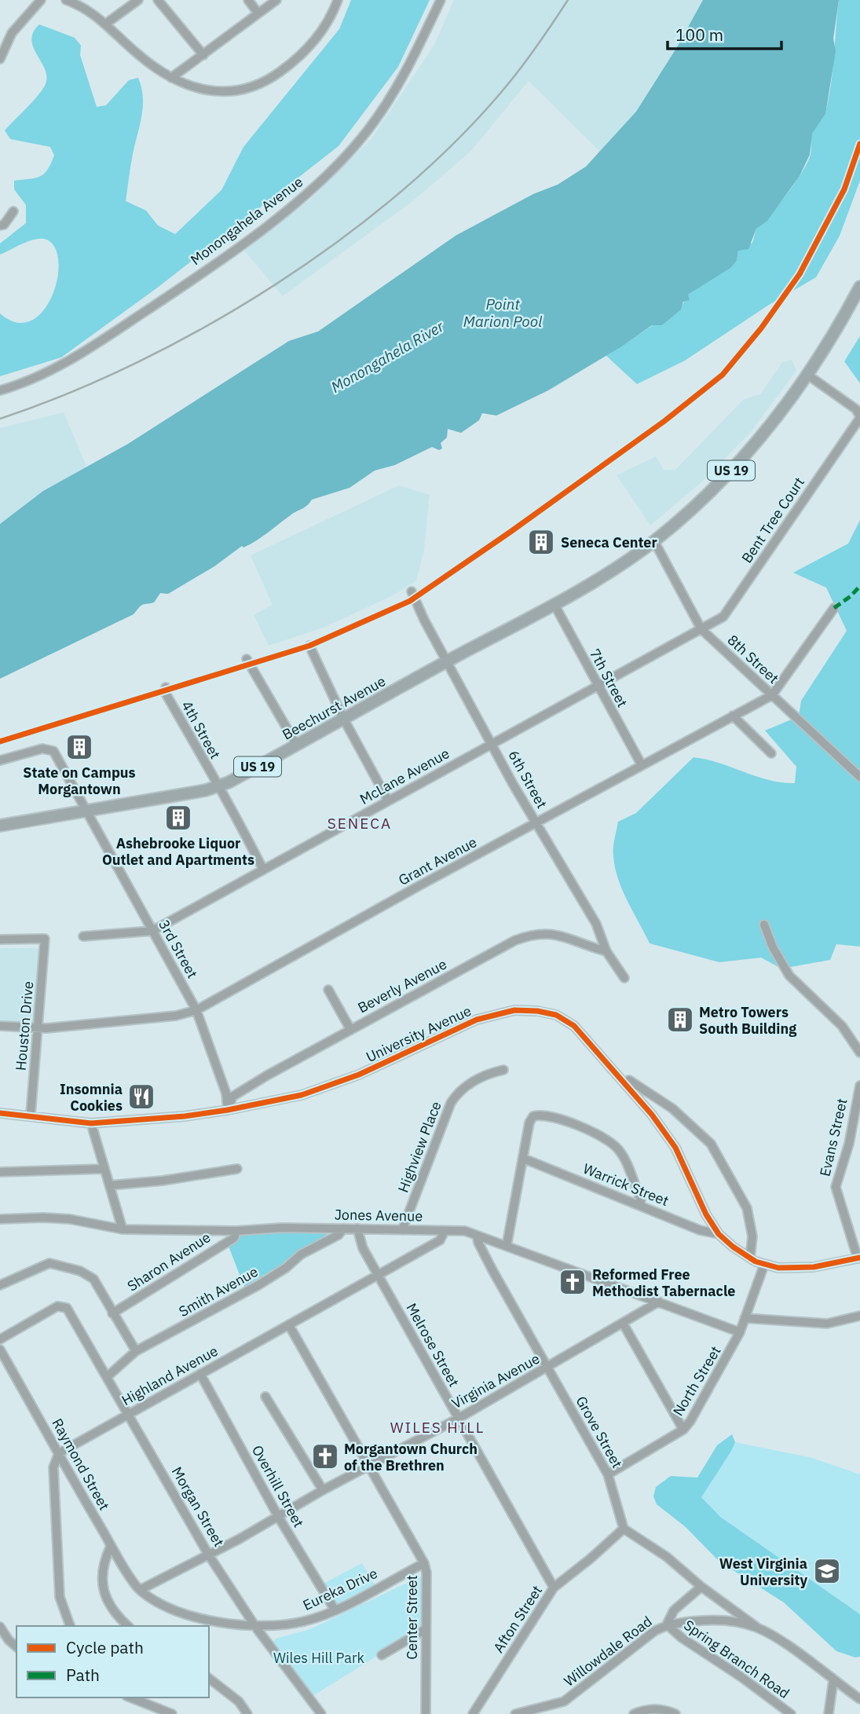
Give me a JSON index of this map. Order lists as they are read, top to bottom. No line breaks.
{"streets":{"main road":["US 19","Beechurst Avenue"],"street":["Monongahela Avenue","Bent Tree Court","8th Street","7th Street","4th Street","McLane Avenue","6th Street","Grant Avenue","3rd Street","Beverly Avenue","Houston Drive","University Avenue","Evans Street","Highview Place","Warrick Street","Jones Avenue","Sharon Avenue","Smith Avenue","Melrose Street","Highland Avenue","Virginia Avenue","North Street","Grove Street","Raymond Street","Overhill Street","Morgan Street","Eureka Drive","Center Street","Afton Street","Willowdale Road","Spring Branch Road"]},"crossings":[["US 19","Bent Tree Court"],["US 19","8th Street"],["US 19","Beechurst Avenue"],["Bent Tree Court","8th Street"],["Bent Tree Court","McLane Avenue"],["8th Street","Beechurst Avenue"],["8th Street","McLane Avenue"],["8th Street","Grant Avenue"],["7th Street","Beechurst Avenue"],["7th Street","McLane Avenue"],["7th Street","Grant Avenue"],["Beechurst Avenue","4th Street"],["Beechurst Avenue","6th Street"],["Beechurst Avenue","3rd Street"],["4th Street","McLane Avenue"],["McLane Avenue","6th Street"],["McLane Avenue","3rd Street"],["6th Street","Grant Avenue"],["6th Street","Beverly Avenue"],["Grant Avenue","3rd Street"],["Grant Avenue","Houston Drive"],["3rd Street","Beverly Avenue"],["3rd Street","University Avenue"],["Beverly Avenue","University Avenue"],["Houston Drive","University Avenue"],["University Avenue","Evans Street"],["University Avenue","Warrick Street"],["University Avenue","North Street"],["Highview Place","Jones Avenue"],["Jones Avenue","Sharon Avenue"],["Jones Avenue","Smith Avenue"],["Jones Avenue","Melrose Street"],["Jones Avenue","Highland Avenue"],["Jones Avenue","Virginia Avenue"],["Jones Avenue","North Street"],["Jones Avenue","Grove Street"],["Smith Avenue","Morgan Street"],["Melrose Street","Highland Avenue"],["Melrose Street","Virginia Avenue"],["Melrose Street","Afton Street"],["Highland Avenue","Raymond Street"],["Highland Avenue","Overhill Street"],["Highland Avenue","Morgan Street"],["Highland Avenue","Center Street"],["Virginia Avenue","Grove Street"],["Virginia Avenue","Raymond Street"],["Virginia Avenue","Overhill Street"],["Virginia Avenue","Morgan Street"],["Virginia Avenue","Eureka Drive"],["Virginia Avenue","Center Street"],["North Street","Grove Street"],["Grove Street","Afton Street"],["Raymond Street","Eureka Drive"],["Overhill Street","Eureka Drive"],["Morgan Street","Eureka Drive"],["Eureka Drive","Center Street"],["Willowdale Road","Spring Branch Road"]],"districts":["SENECA","WILES HILL"],"water":["Point Marion Pool","Monongahela River"],"parks":["Wiles Hill Park"],"places":{"building":["Seneca Center","State on Campus Morgantown","Ashebrooke Liquor Outlet and Apartments","Metro Towers South Building"],"restaurant":["Insomnia Cookies"],"church":["Reformed Free Methodist Tabernacle","Morgantown Church of the Brethren"],"school or university":["West Virginia University"]},"legend":["Cycle path","Path"],"scale_bar":"100 m"}
